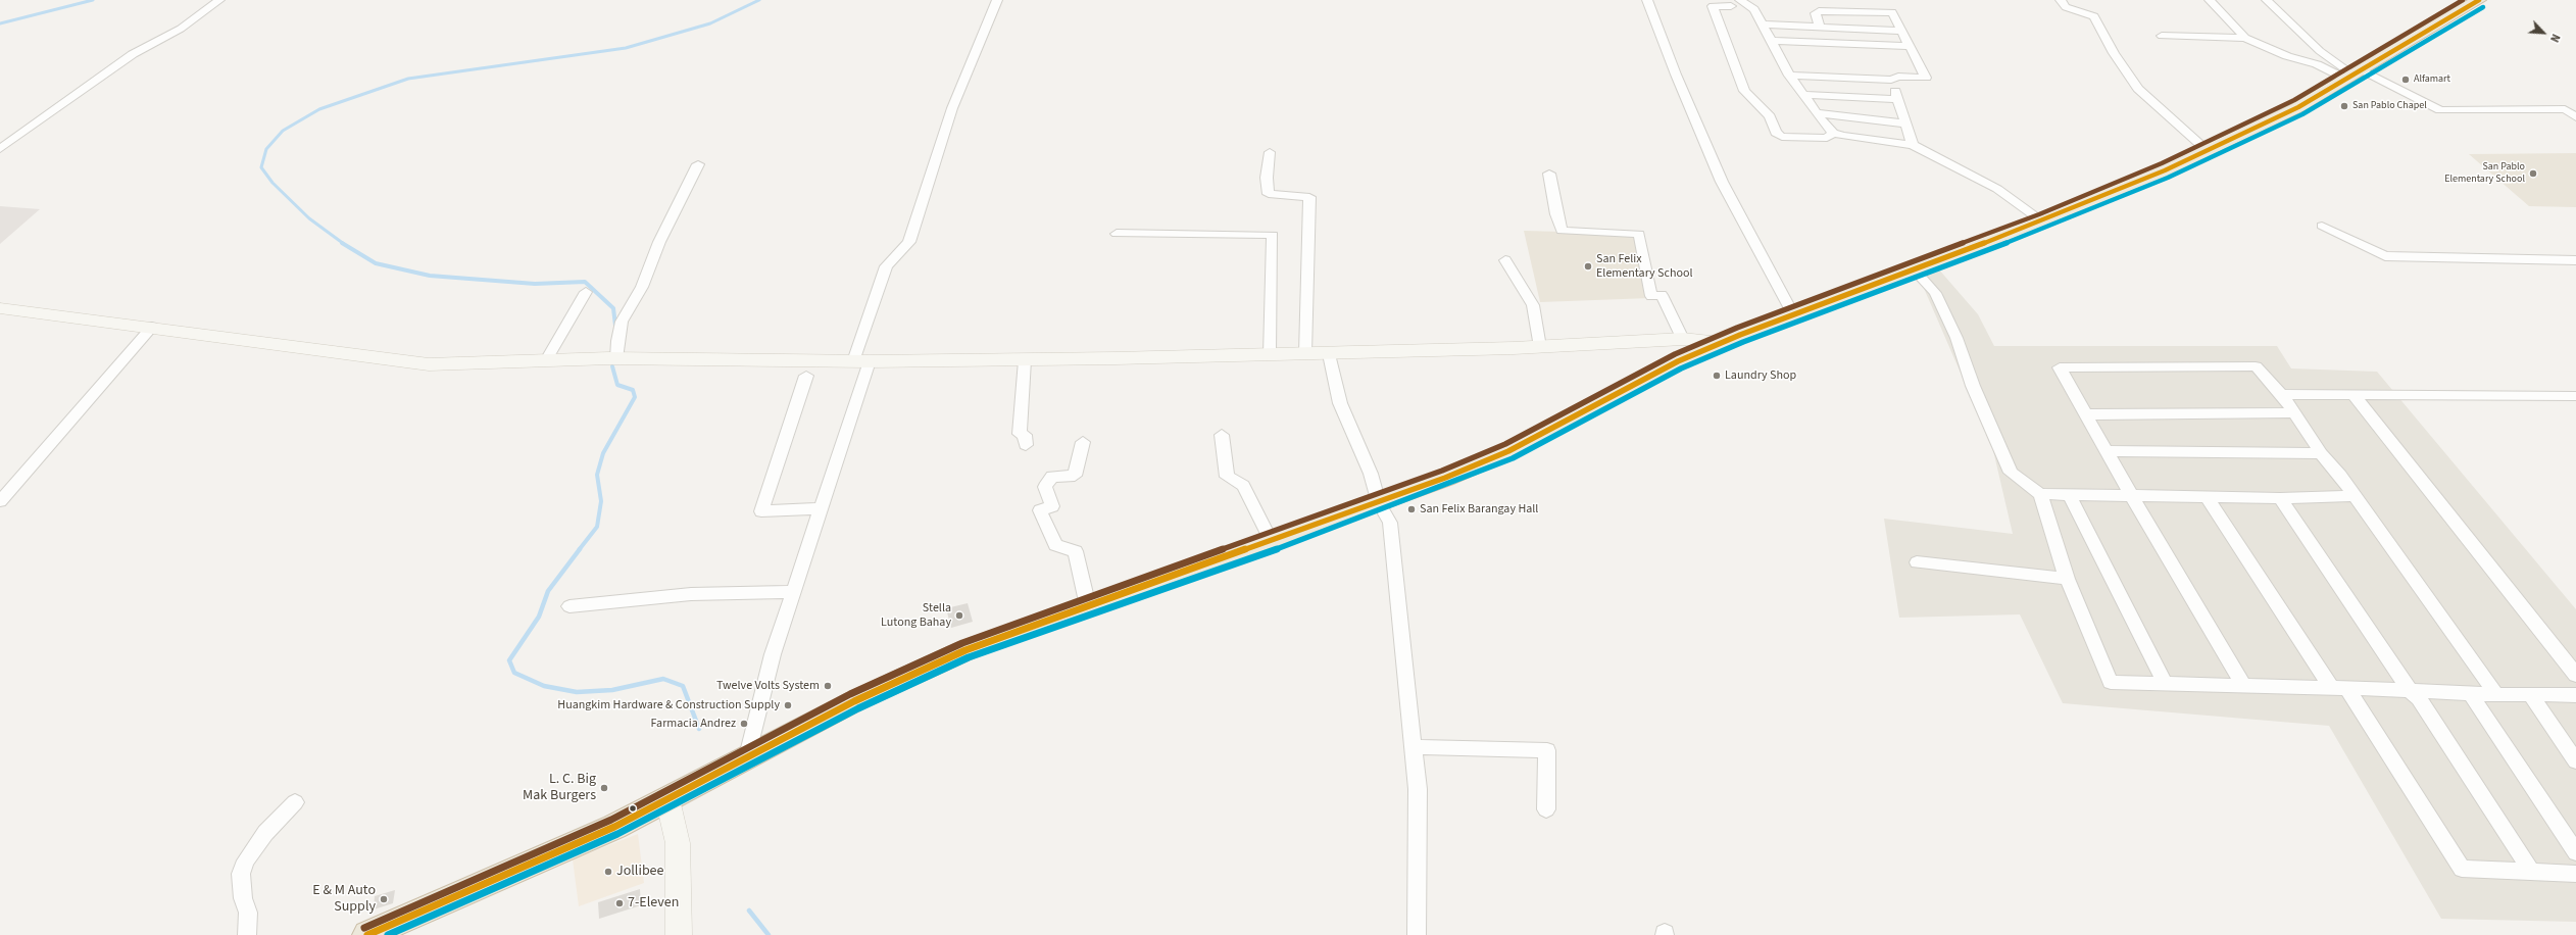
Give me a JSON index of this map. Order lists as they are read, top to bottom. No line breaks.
{"places":["Alfamart","San Pablo Chapel","San Pablo Elementary School","San Felix Elementary School","Laundry Shop","San Felix Barangay Hall","Stella Lutong Bahay","Twelve Volts System","Huangkim Hardware & Construction Supply","Farmacia Andrez","L. C. Big Mak Burgers","Jollibee","E & M Auto Supply","7-Eleven"],"north":"bottom right"}
